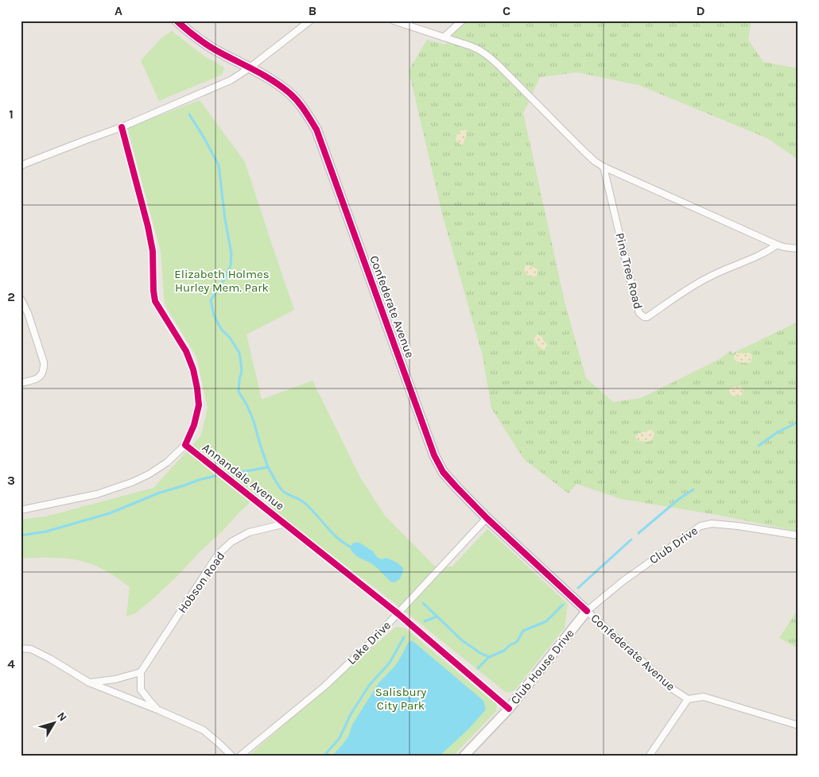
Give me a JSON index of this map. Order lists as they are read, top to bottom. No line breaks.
{"streets":{"street":["Pine Tree Road","Confederate Avenue","Annandale Avenue","Club Drive","Hobson Road","Lake Drive","Club House Drive"]},"crossings":[["Confederate Avenue","Club Drive"],["Confederate Avenue","Lake Drive"],["Confederate Avenue","Club House Drive"],["Annandale Avenue","Hobson Road"],["Annandale Avenue","Lake Drive"],["Annandale Avenue","Club House Drive"],["Club Drive","Club House Drive"]],"parks":["Elizabeth Holmes Hurley Mem. Park","Salisbury City Park"],"north":"top right","grid":{"columns":["A","B","C","D"],"rows":["1","2","3","4"]}}
